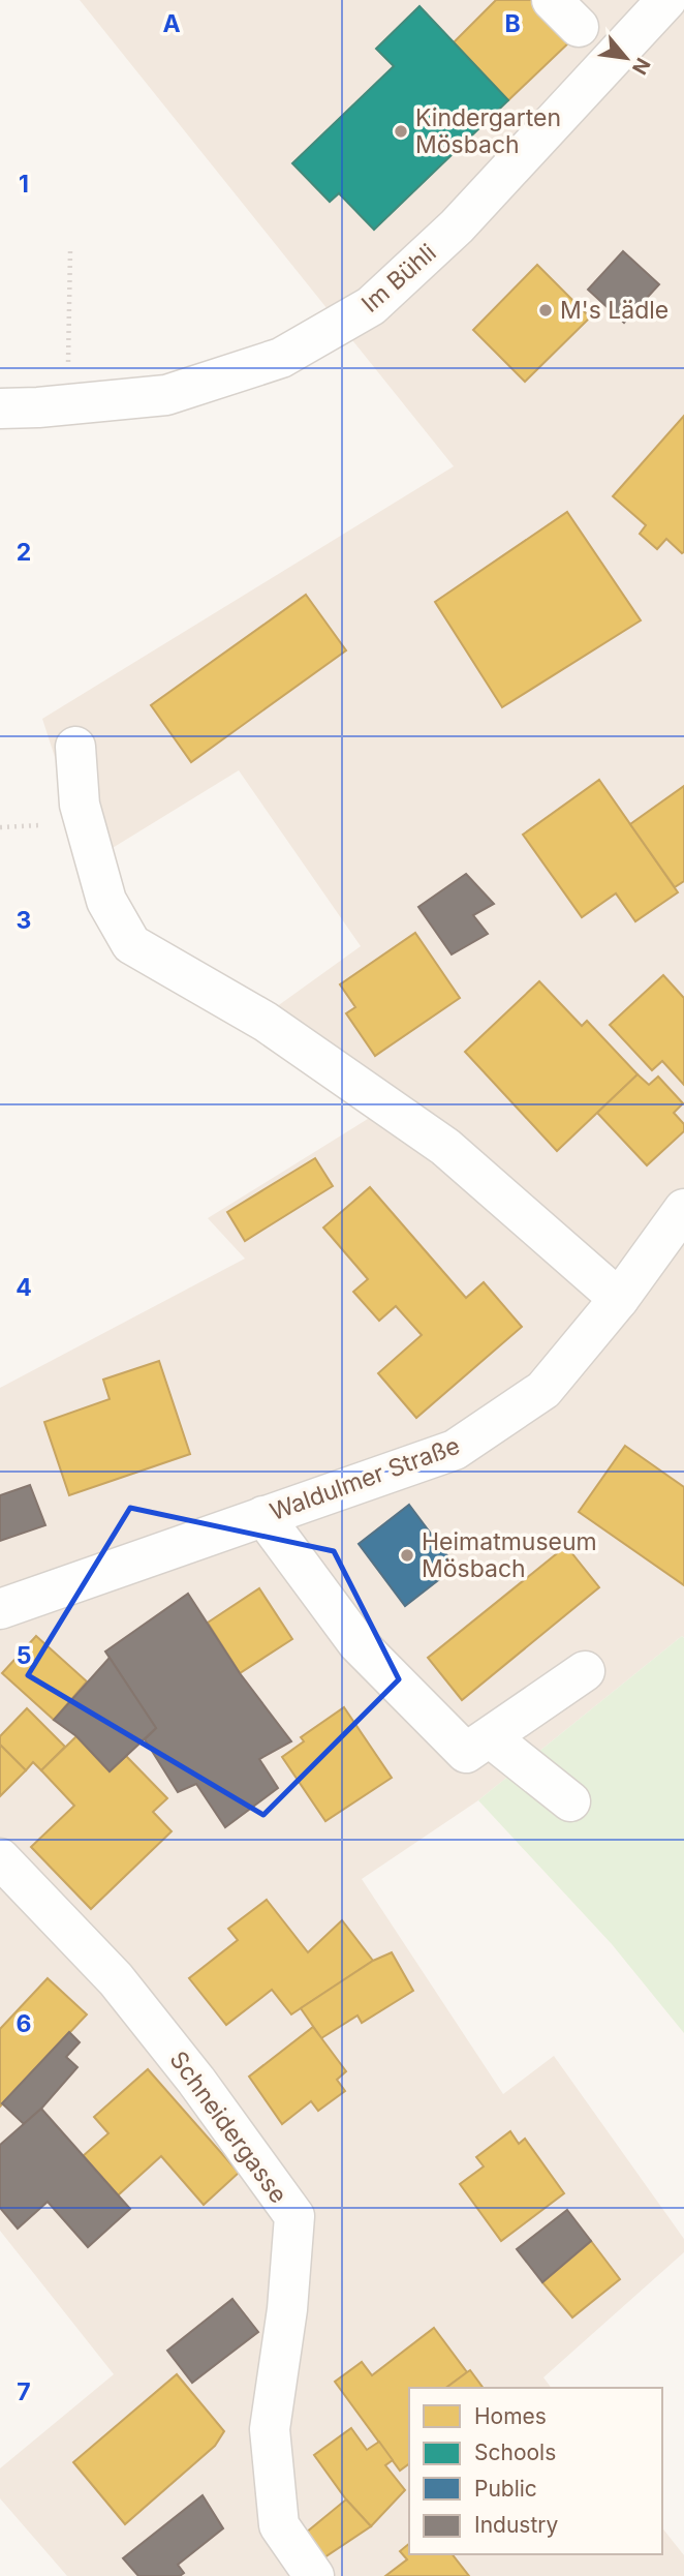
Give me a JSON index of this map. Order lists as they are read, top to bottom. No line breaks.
{"streets":{"street":["Im Bühli","Waldulmer Straße","Schneidergasse"]},"places":["Kindergarten Mösbach","M's Lädle","Heimatmuseum Mösbach"],"legend":["Homes","Schools","Public","Industry"],"north":"bottom right","grid":{"columns":["A","B"],"rows":["1","2","3","4","5","6","7"]}}
